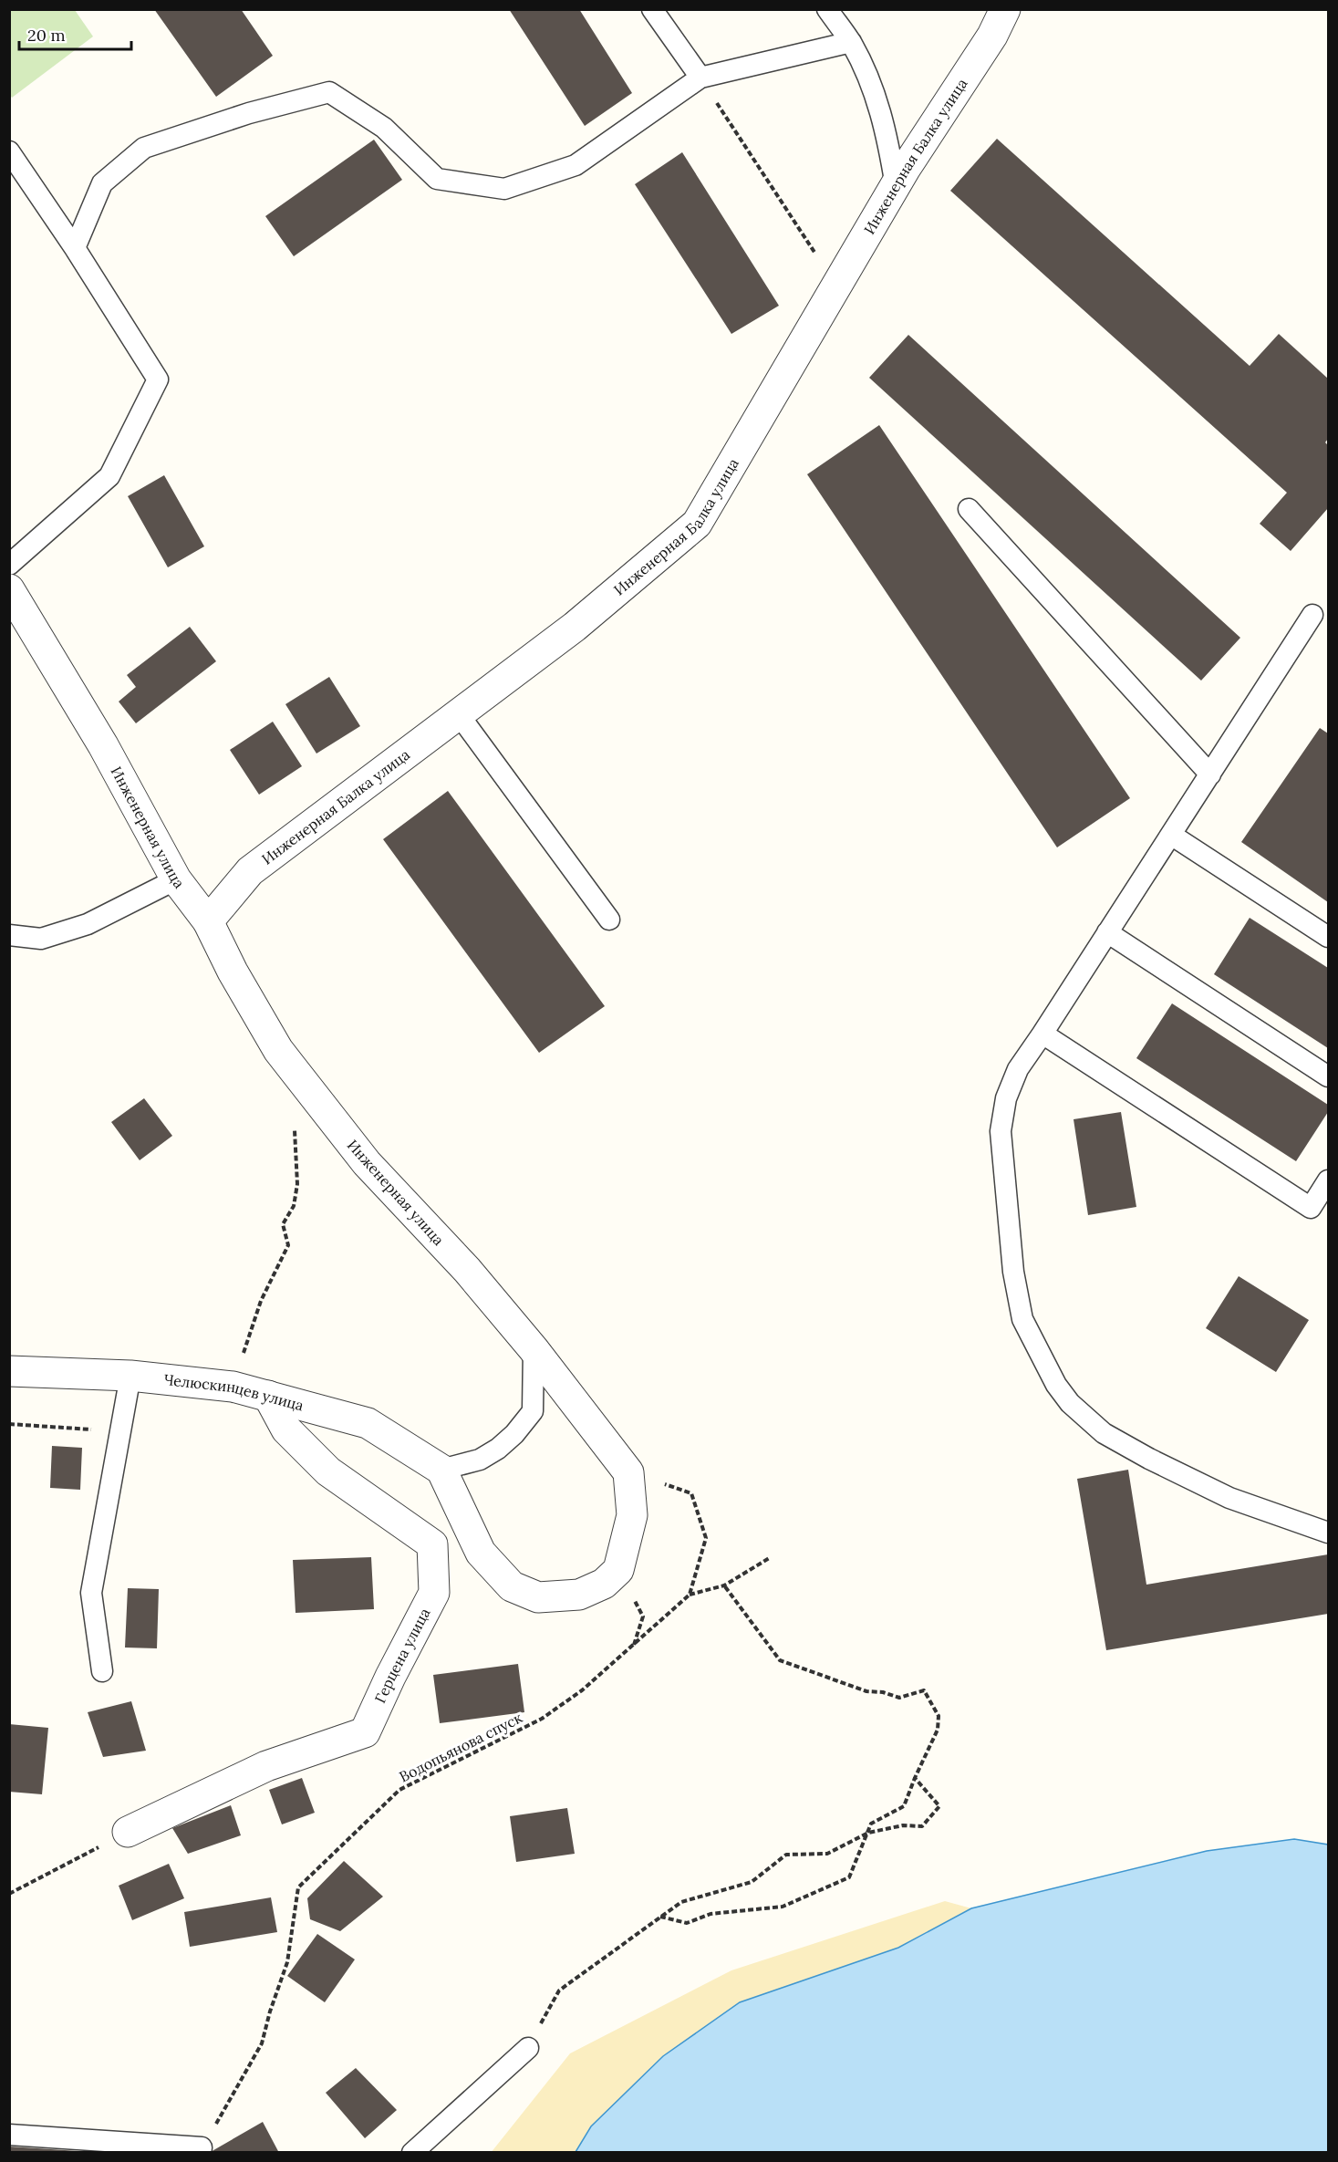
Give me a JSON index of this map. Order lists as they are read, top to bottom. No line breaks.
{"streets":{"street":["Инженерная Балка улица","Инженерная улица","Челюскинцев улица","Герцена улица"],"path":["Водопьянова спуск"]},"crossings":[["Инженерная Балка улица","Инженерная улица"],["Челюскинцев улица","Герцена улица"]],"scale_bar":"20 m"}
